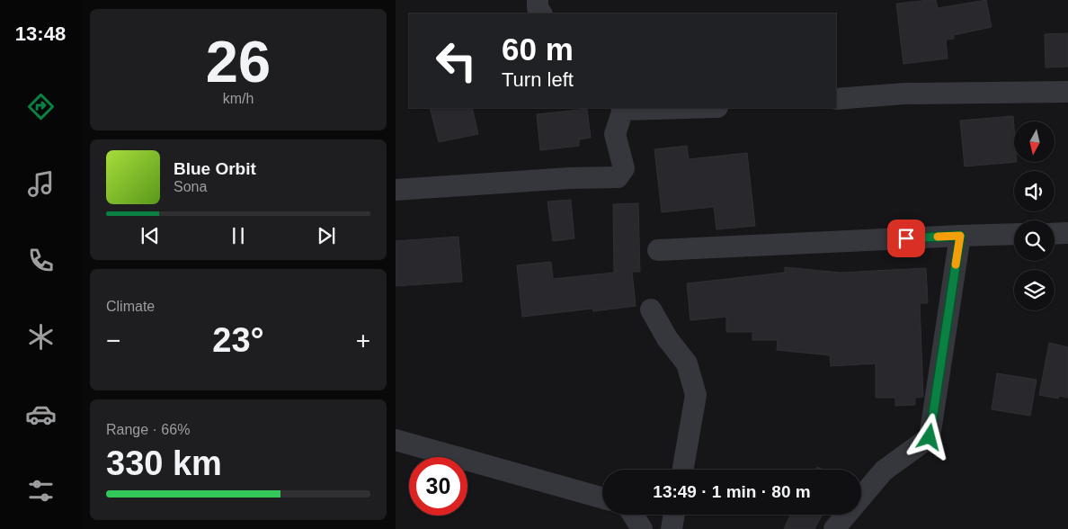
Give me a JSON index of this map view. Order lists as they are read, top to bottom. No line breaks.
{"north":"bottom","page":{"tabs":"13:48","tile":[["26","km/h"],"Climate",["Range · 66%","330 km"]],"turn":["60 m","Turn left"],"song":["Blue Orbit","Sona"],"heat":["−","23°","+"],"limit":"30","trip":"13:49 · 1 min · 80 m"}}
